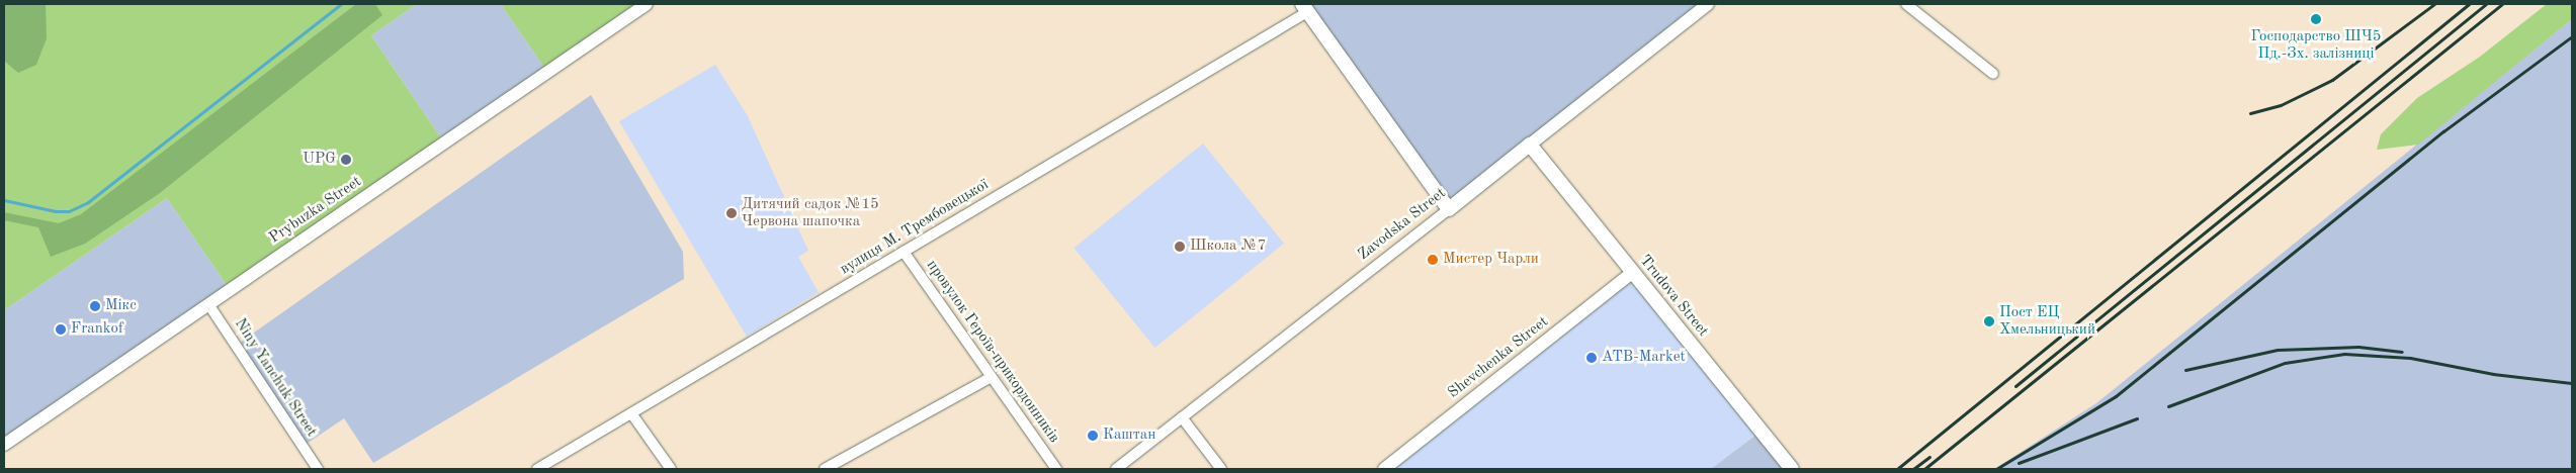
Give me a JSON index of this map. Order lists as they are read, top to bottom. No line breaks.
{"streets":{"main road":["Zavodska Street","Trudova Street"],"street":["Prybuzka Street","вулиця М. Трембовецької","провулок Героїв-прикордонників","Shevchenka Street","Niny Yanchuk Street"]},"crossings":[["Prybuzka Street","Niny Yanchuk Street"],["Zavodska Street","Trudova Street"],["вулиця М. Трембовецької","провулок Героїв-прикордонників"],["Trudova Street","Shevchenka Street"]],"places":["Господарство ШЧ5 Пд.-Зх. залізниці","UPG","Дитячий садок №15 Червона шапочка","Школа №7","Мистер Чарли","Мікс","Пост ЕЦ Хмельницький","Frankof","ATB-Market","Каштан"]}
